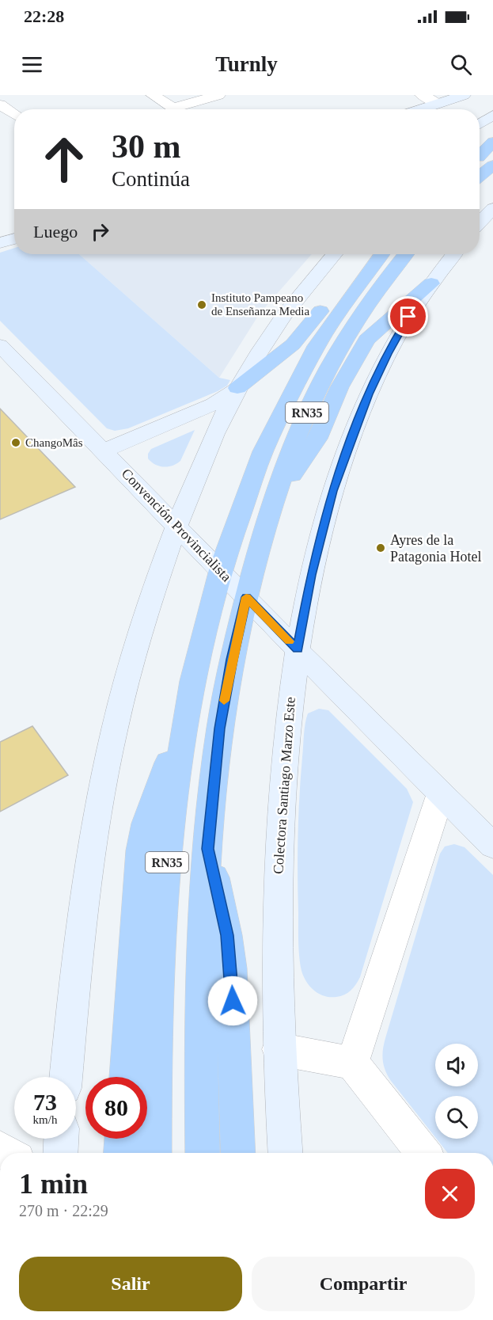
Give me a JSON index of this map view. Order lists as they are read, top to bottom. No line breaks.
{"streets":{"highway":["RN35"],"street":["Convención Provincialista","Colectora Santiago Marzo Este"]},"crossings":[["RN35","Convención Provincialista"],["Convención Provincialista","Colectora Santiago Marzo Este"]],"places":["Instituto Pampeano de Enseñanza Media","ChangoMâs","Ayres de la Patagonia Hotel"],"page":{"status":"22:28","header":"Turnly","turn":["30 m","Continúa"],"then":"Luego","speed":"73 km/h","limit":"80","heading":["1 min","270 m · 22:29"],"buttons":["Salir","Compartir"]}}
